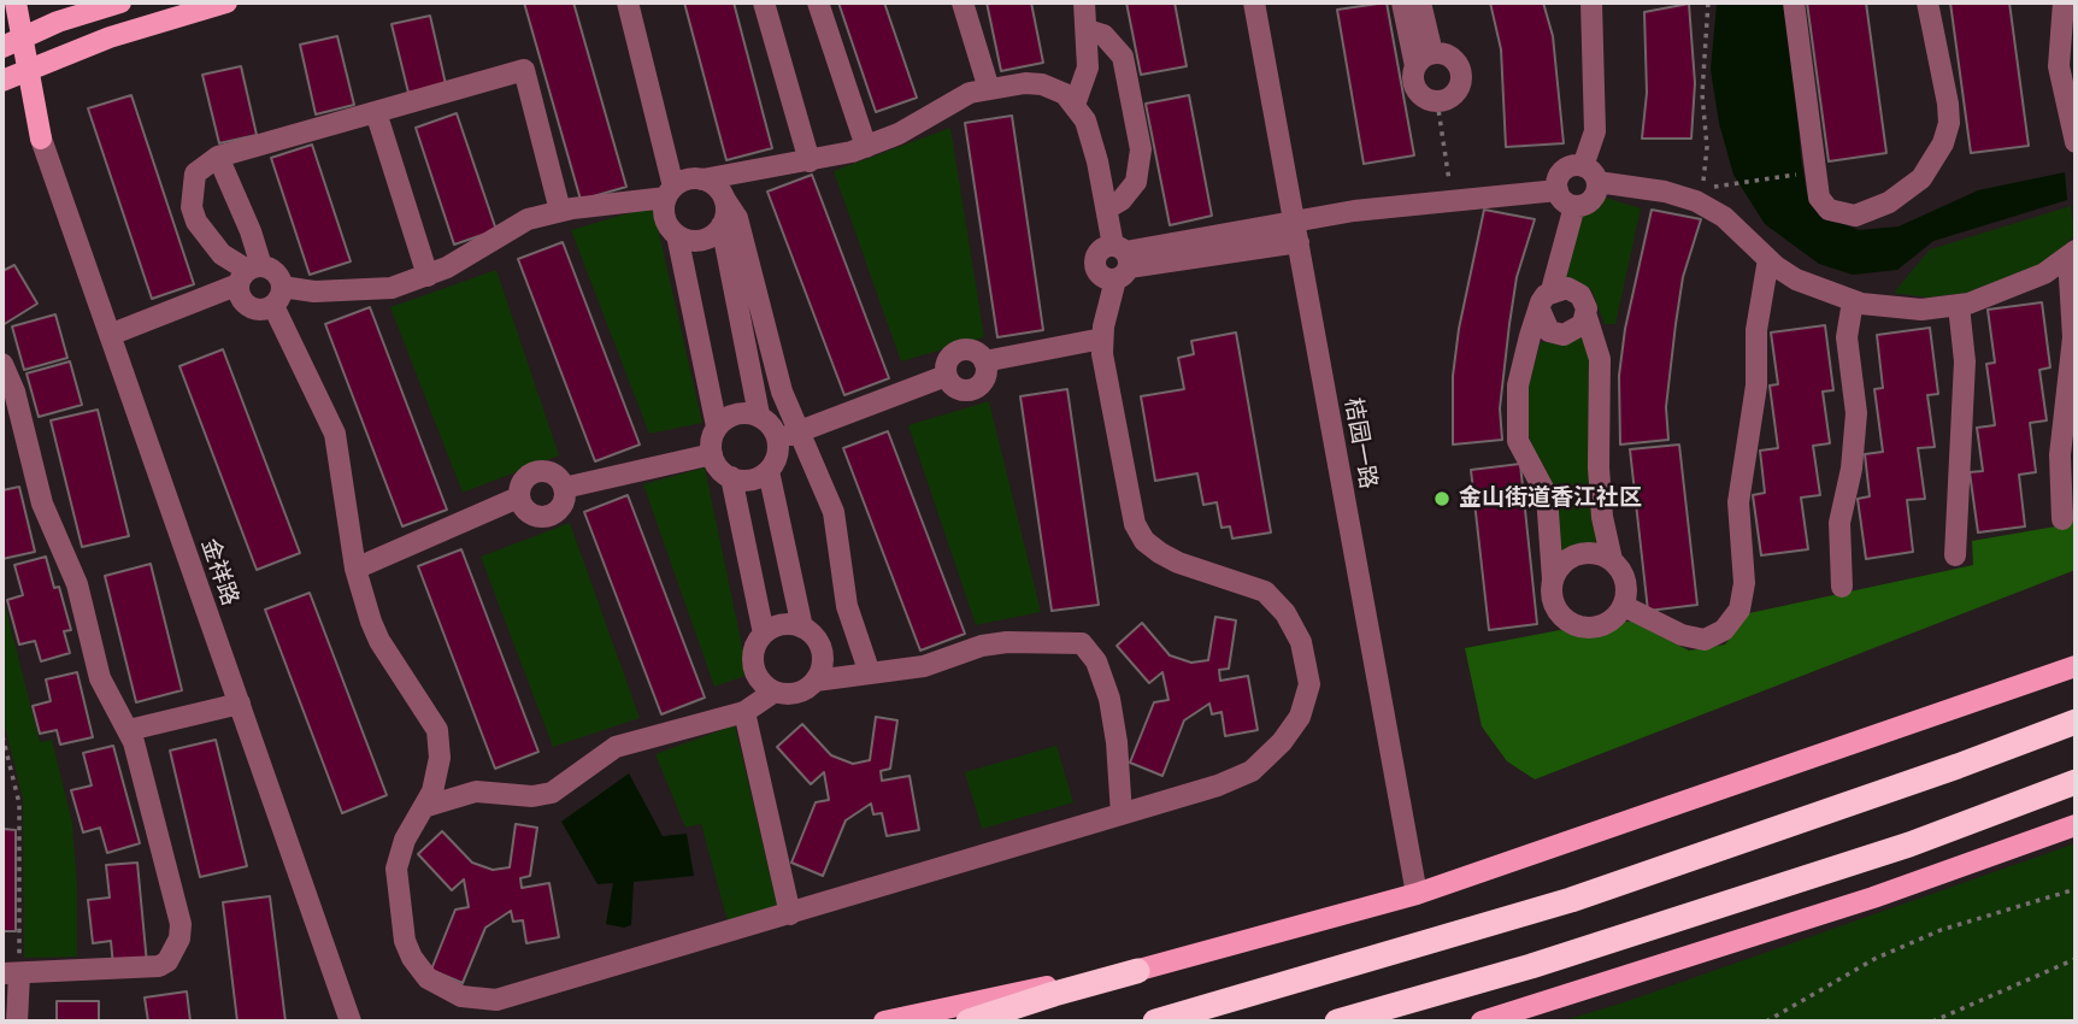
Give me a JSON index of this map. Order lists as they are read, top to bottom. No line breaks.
{"streets":{"main road":["金祥路"],"street":["桔园一路"]},"places":["金山街道香江社区"]}
